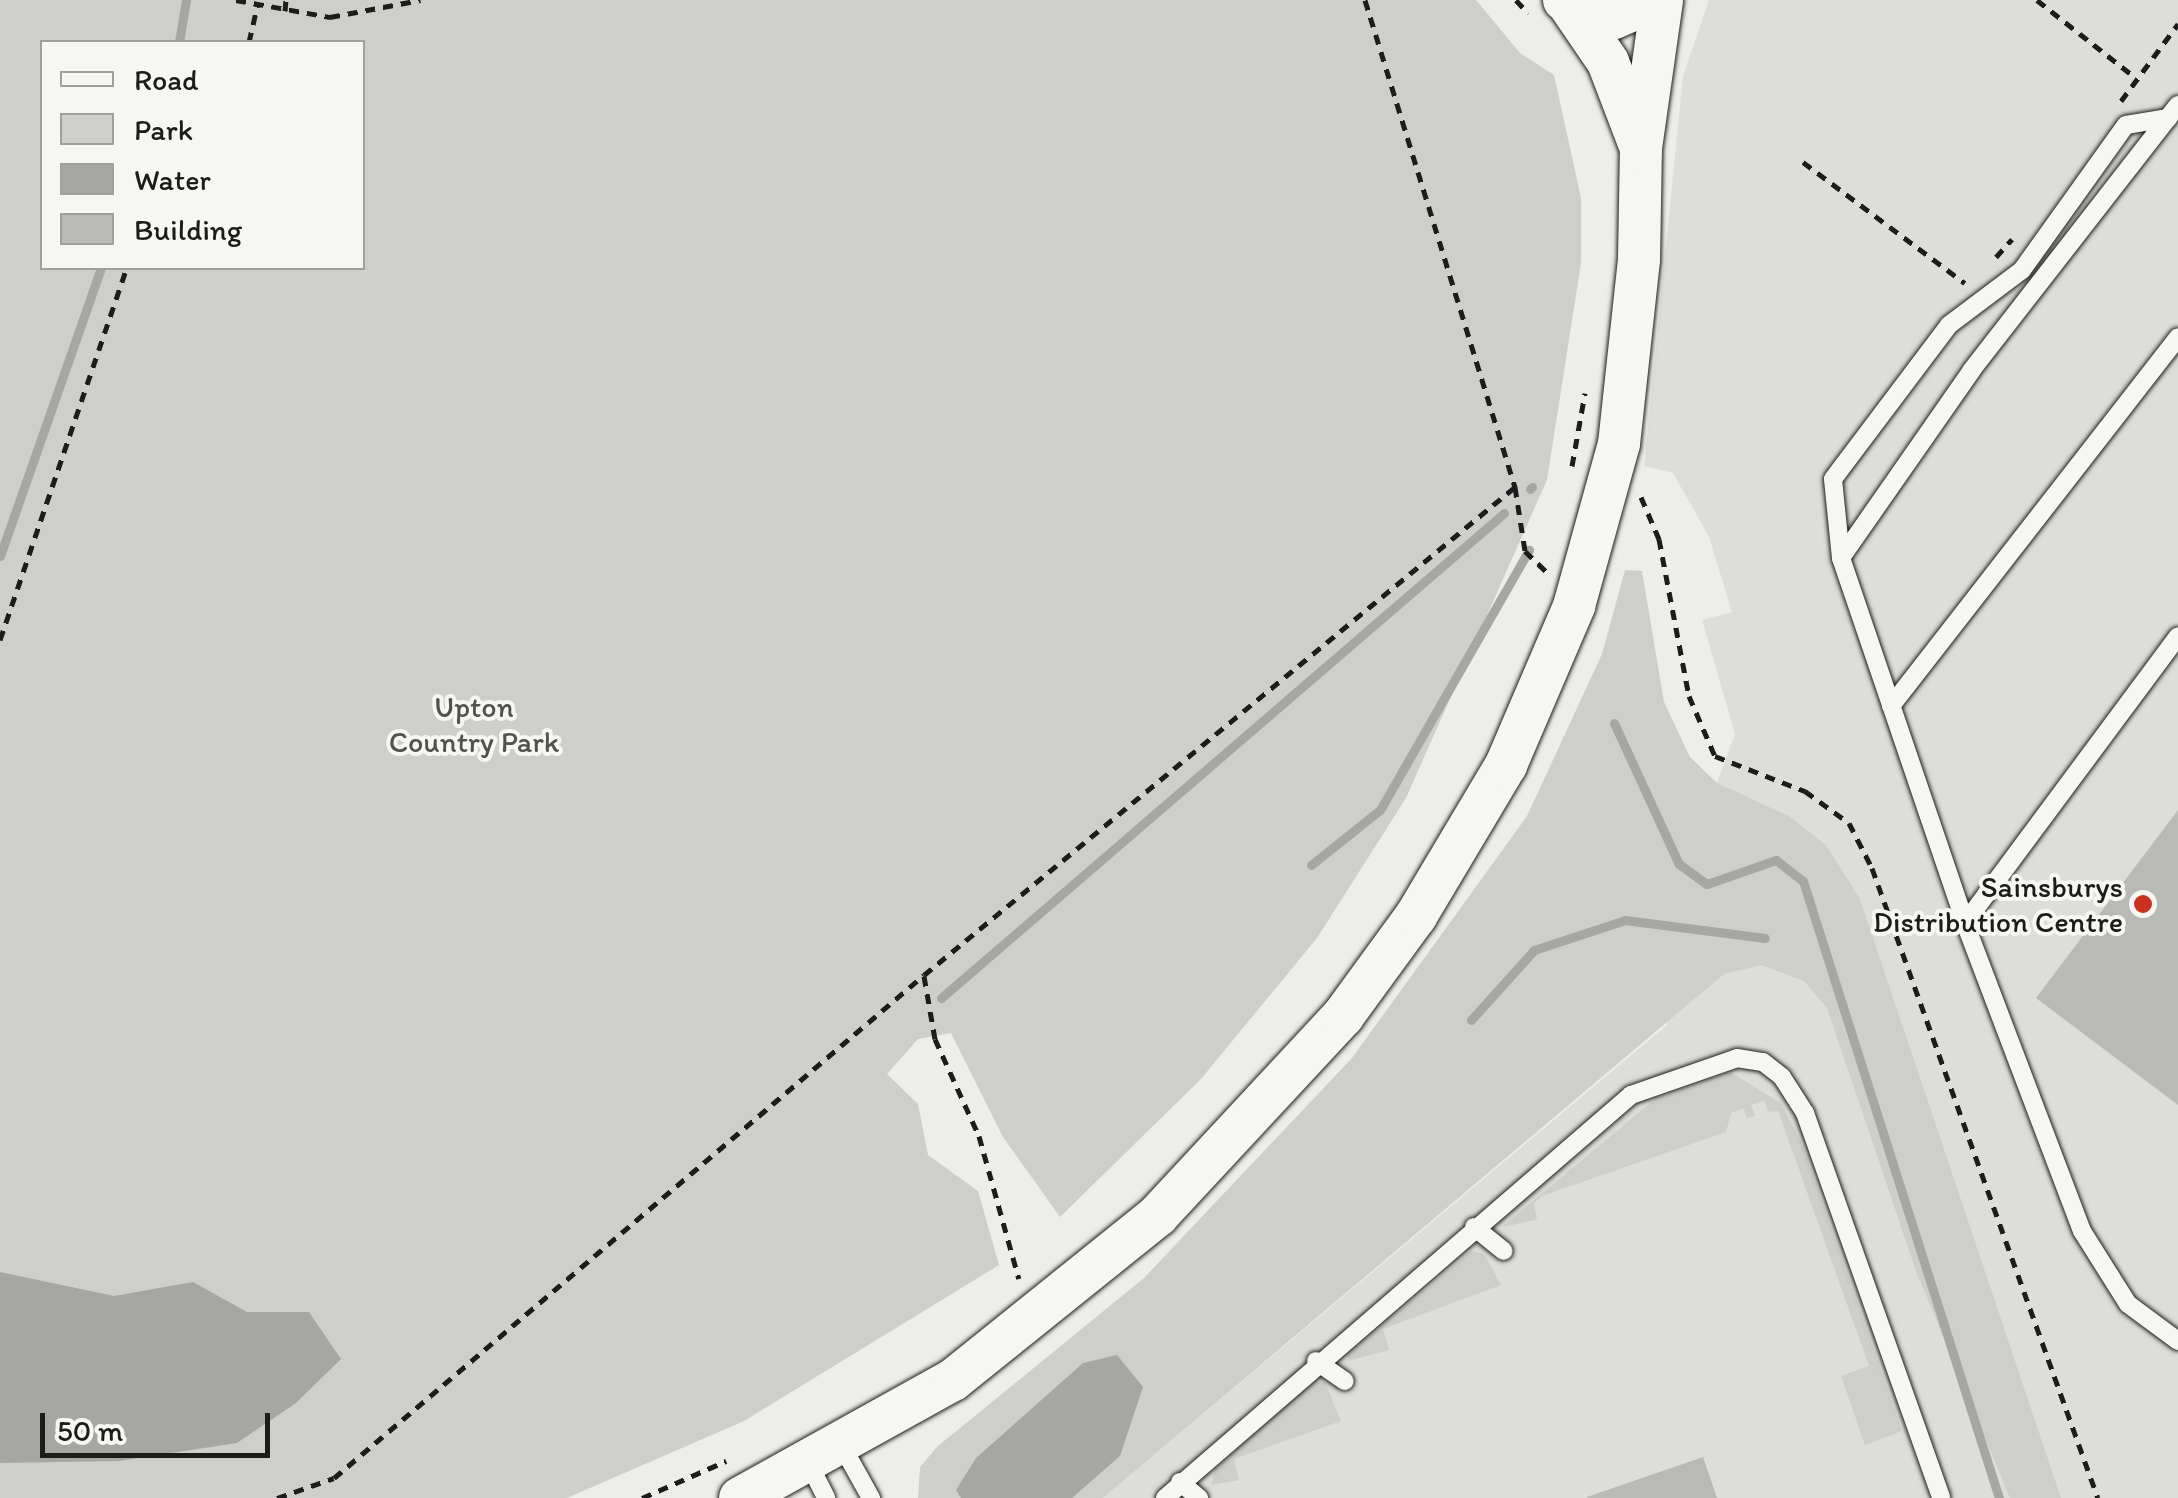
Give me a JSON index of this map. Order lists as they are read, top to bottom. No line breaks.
{"parks":["Upton Country Park"],"places":["Sainsburys Distribution Centre"],"legend":["Road","Park","Water","Building"],"scale_bar":"50 m"}
